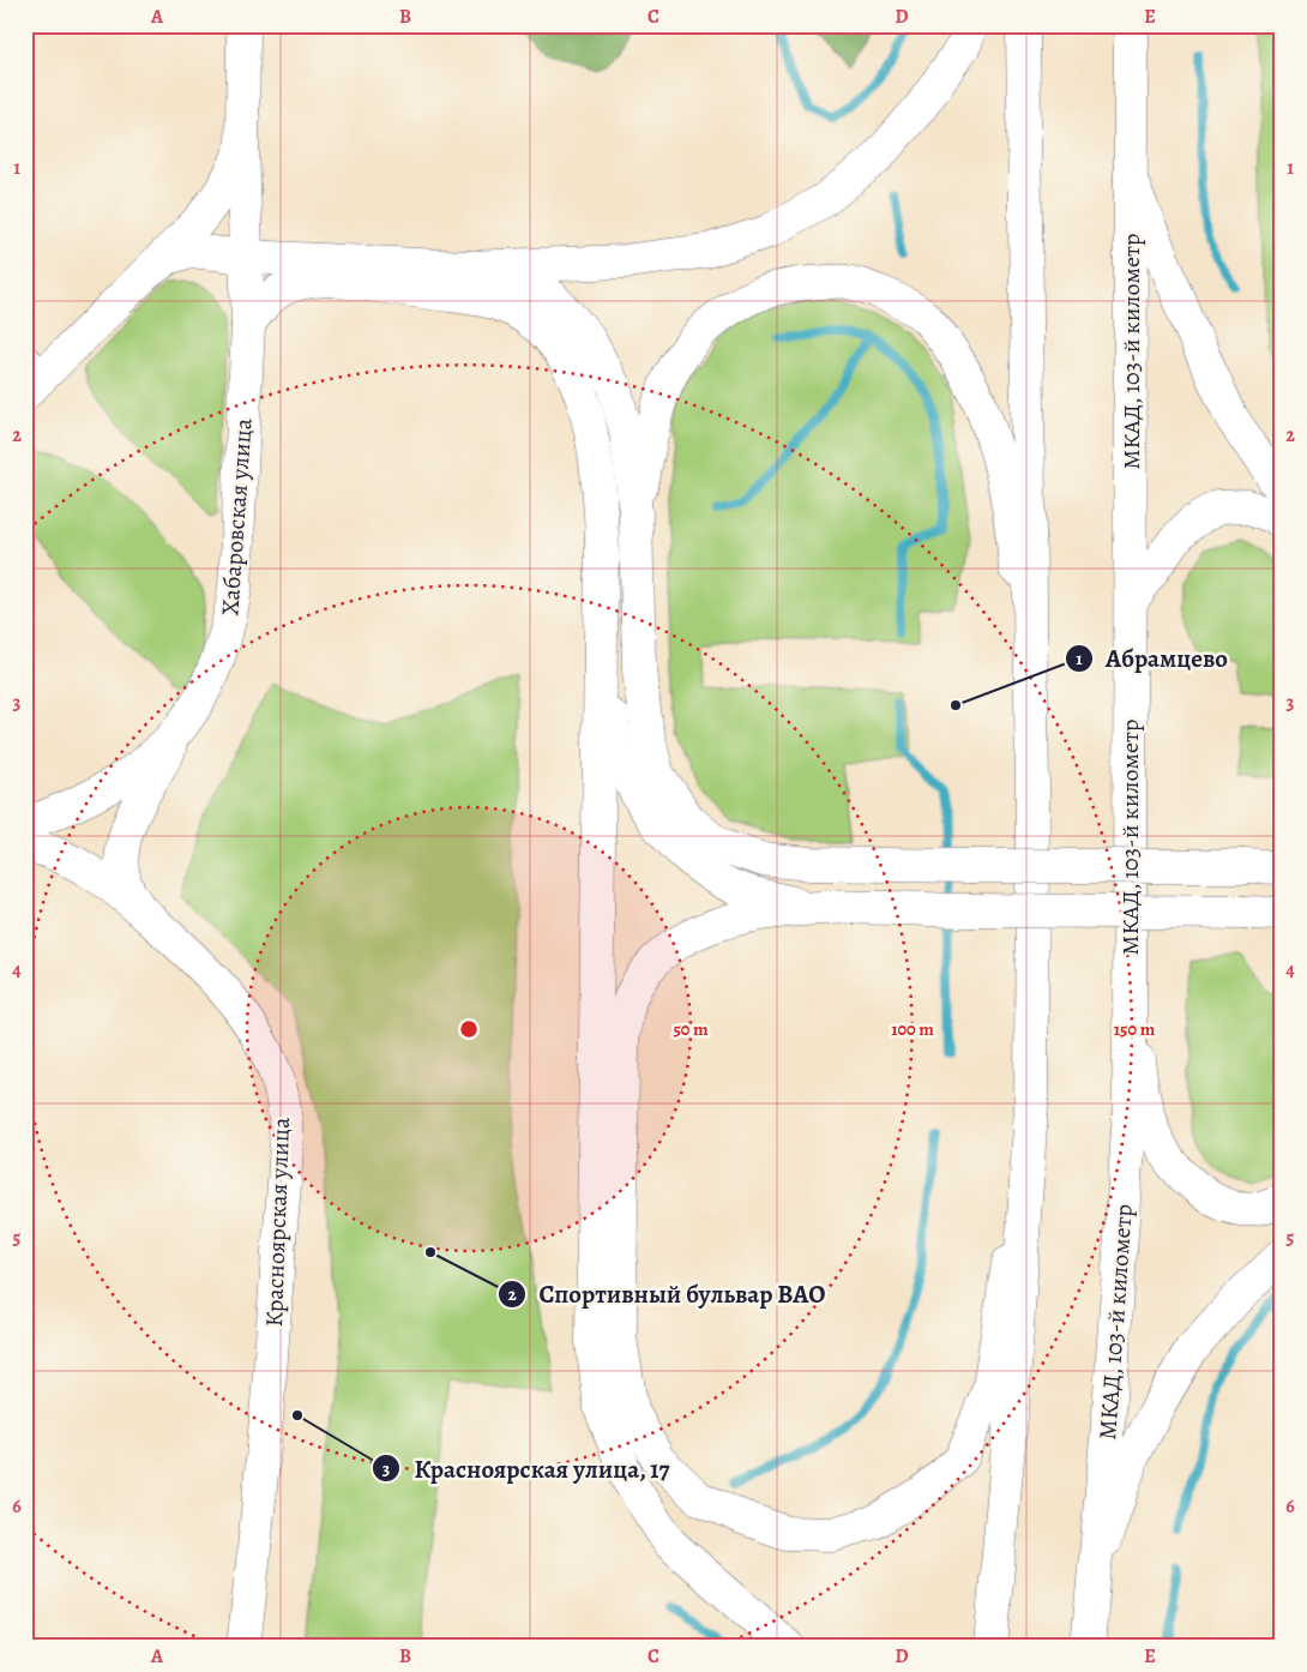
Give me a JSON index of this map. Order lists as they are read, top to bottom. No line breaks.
{"streets":{"main road":["МКАД, 103-й километр","Хабаровская улица","Красноярская улица"]},"places":["Абрамцево","Спортивный бульвар ВАО","Красноярская улица, 17"],"grid":{"columns":["A","B","C","D","E"],"rows":["1","2","3","4","5","6"]},"rings":["50 m","100 m","150 m"]}
